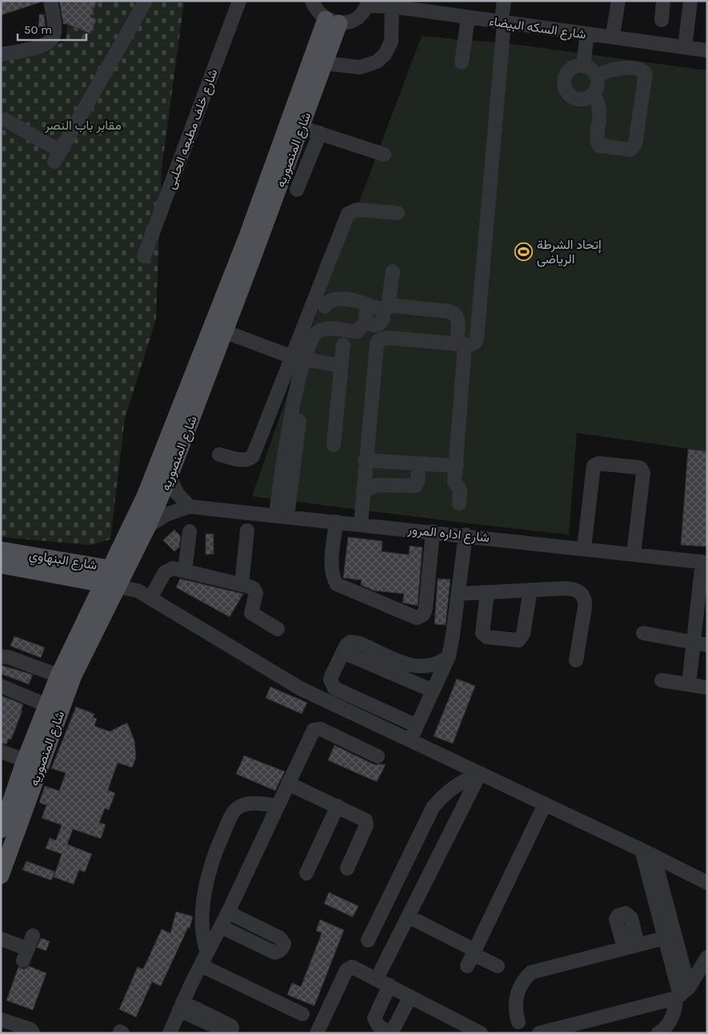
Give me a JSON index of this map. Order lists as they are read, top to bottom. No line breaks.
{"streets":{"main road":["شارع المنصوريه","شارع البنهاوي"],"street":["شارع السكه البيضاء","شارع خلف مطبعه الحلبى","شارع اداره المرور"]},"crossings":[["شارع المنصوريه","شارع اداره المرور"],["شارع المنصوريه","شارع البنهاوي"]],"parks":["مقابر باب النصر"],"places":{"sports":["إتحاد الشرطة الرياضى"]},"scale_bar":"50 m"}
